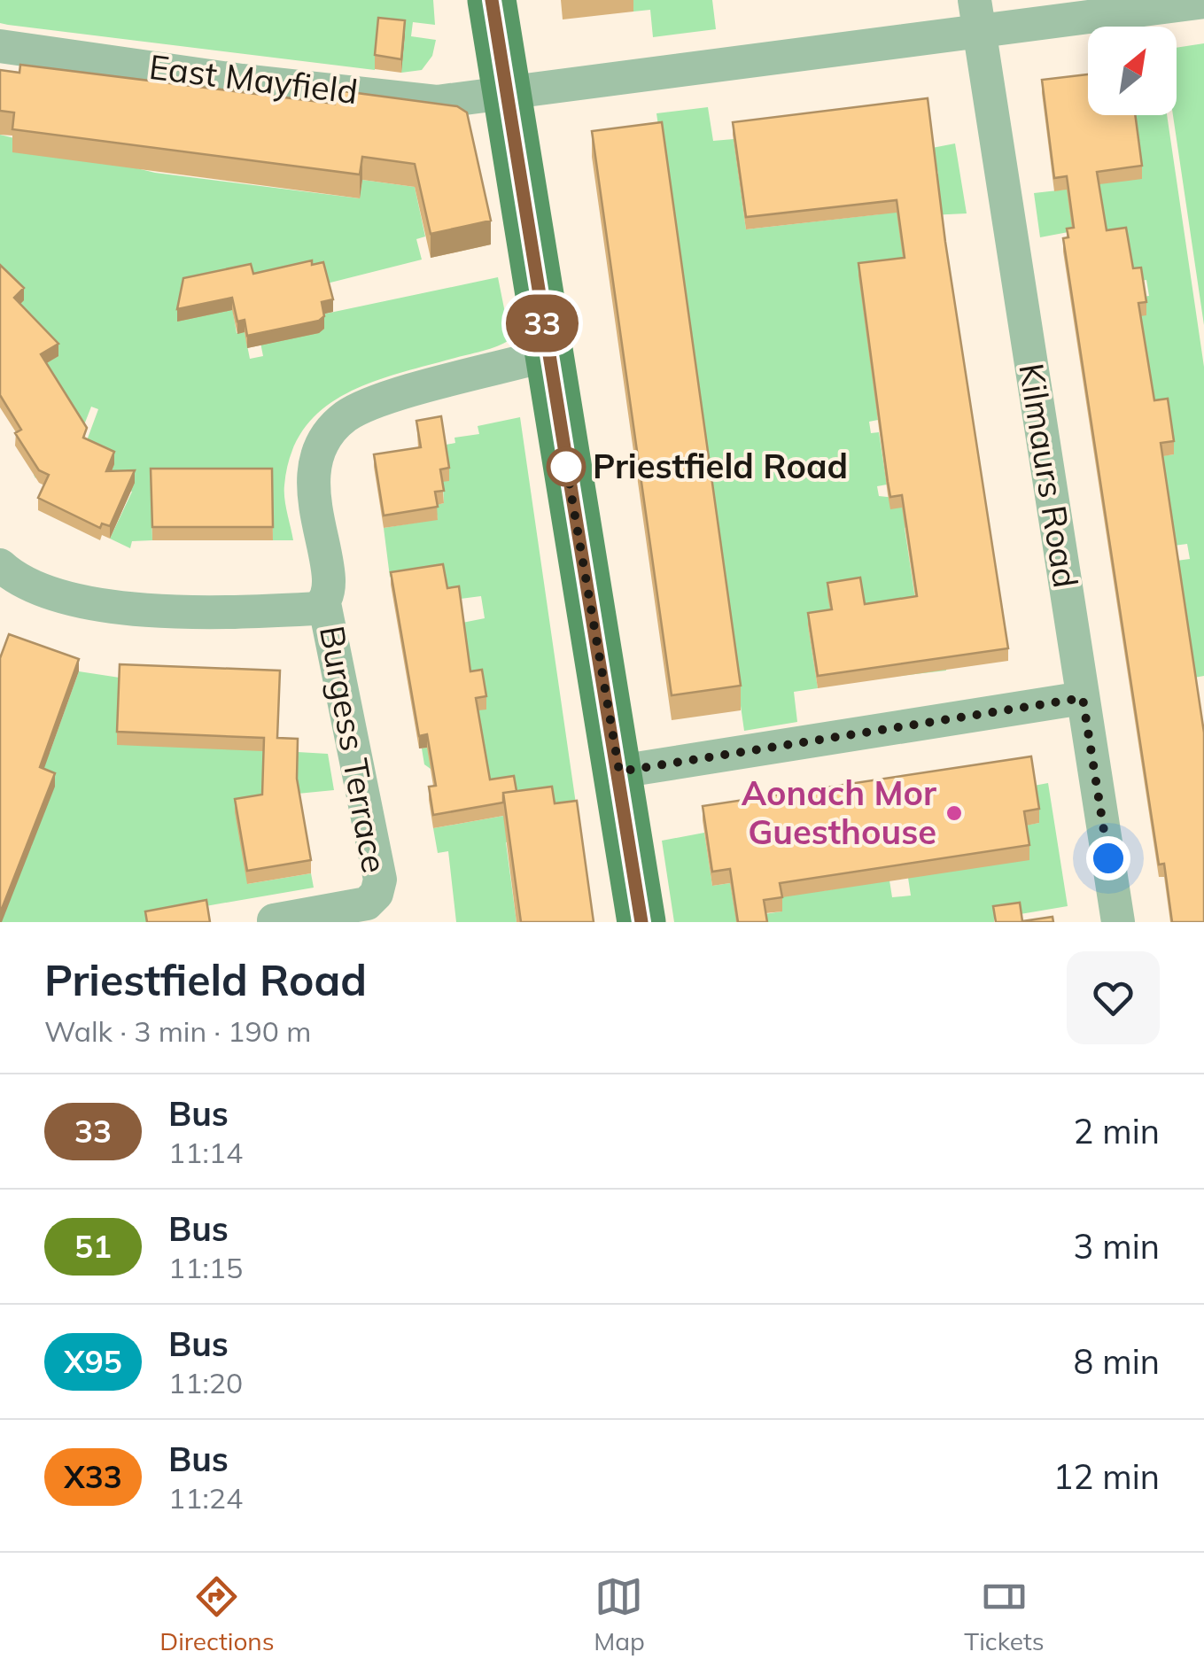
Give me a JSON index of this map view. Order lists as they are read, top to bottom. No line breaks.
{"streets":{"street":["East Mayfield","Kilmaurs Road","Burgess Terrace"]},"places":["Priestfield Road","Aonach Mor Guesthouse"],"lines":["bus line 33"],"north":"top right","page":{"on_map":"33","heading":["Priestfield Road","Walk · 3 min · 190 m"],"list":[{"mark":"33","name":"Bus","note":"11:14","value":"2 min"},{"mark":"51","name":"Bus","note":"11:15","value":"3 min"},{"mark":"X95","name":"Bus","note":"11:20","value":"8 min"},{"mark":"X33","name":"Bus","note":"11:24","value":"12 min"}],"tabs":["Directions","Map","Tickets"]}}
